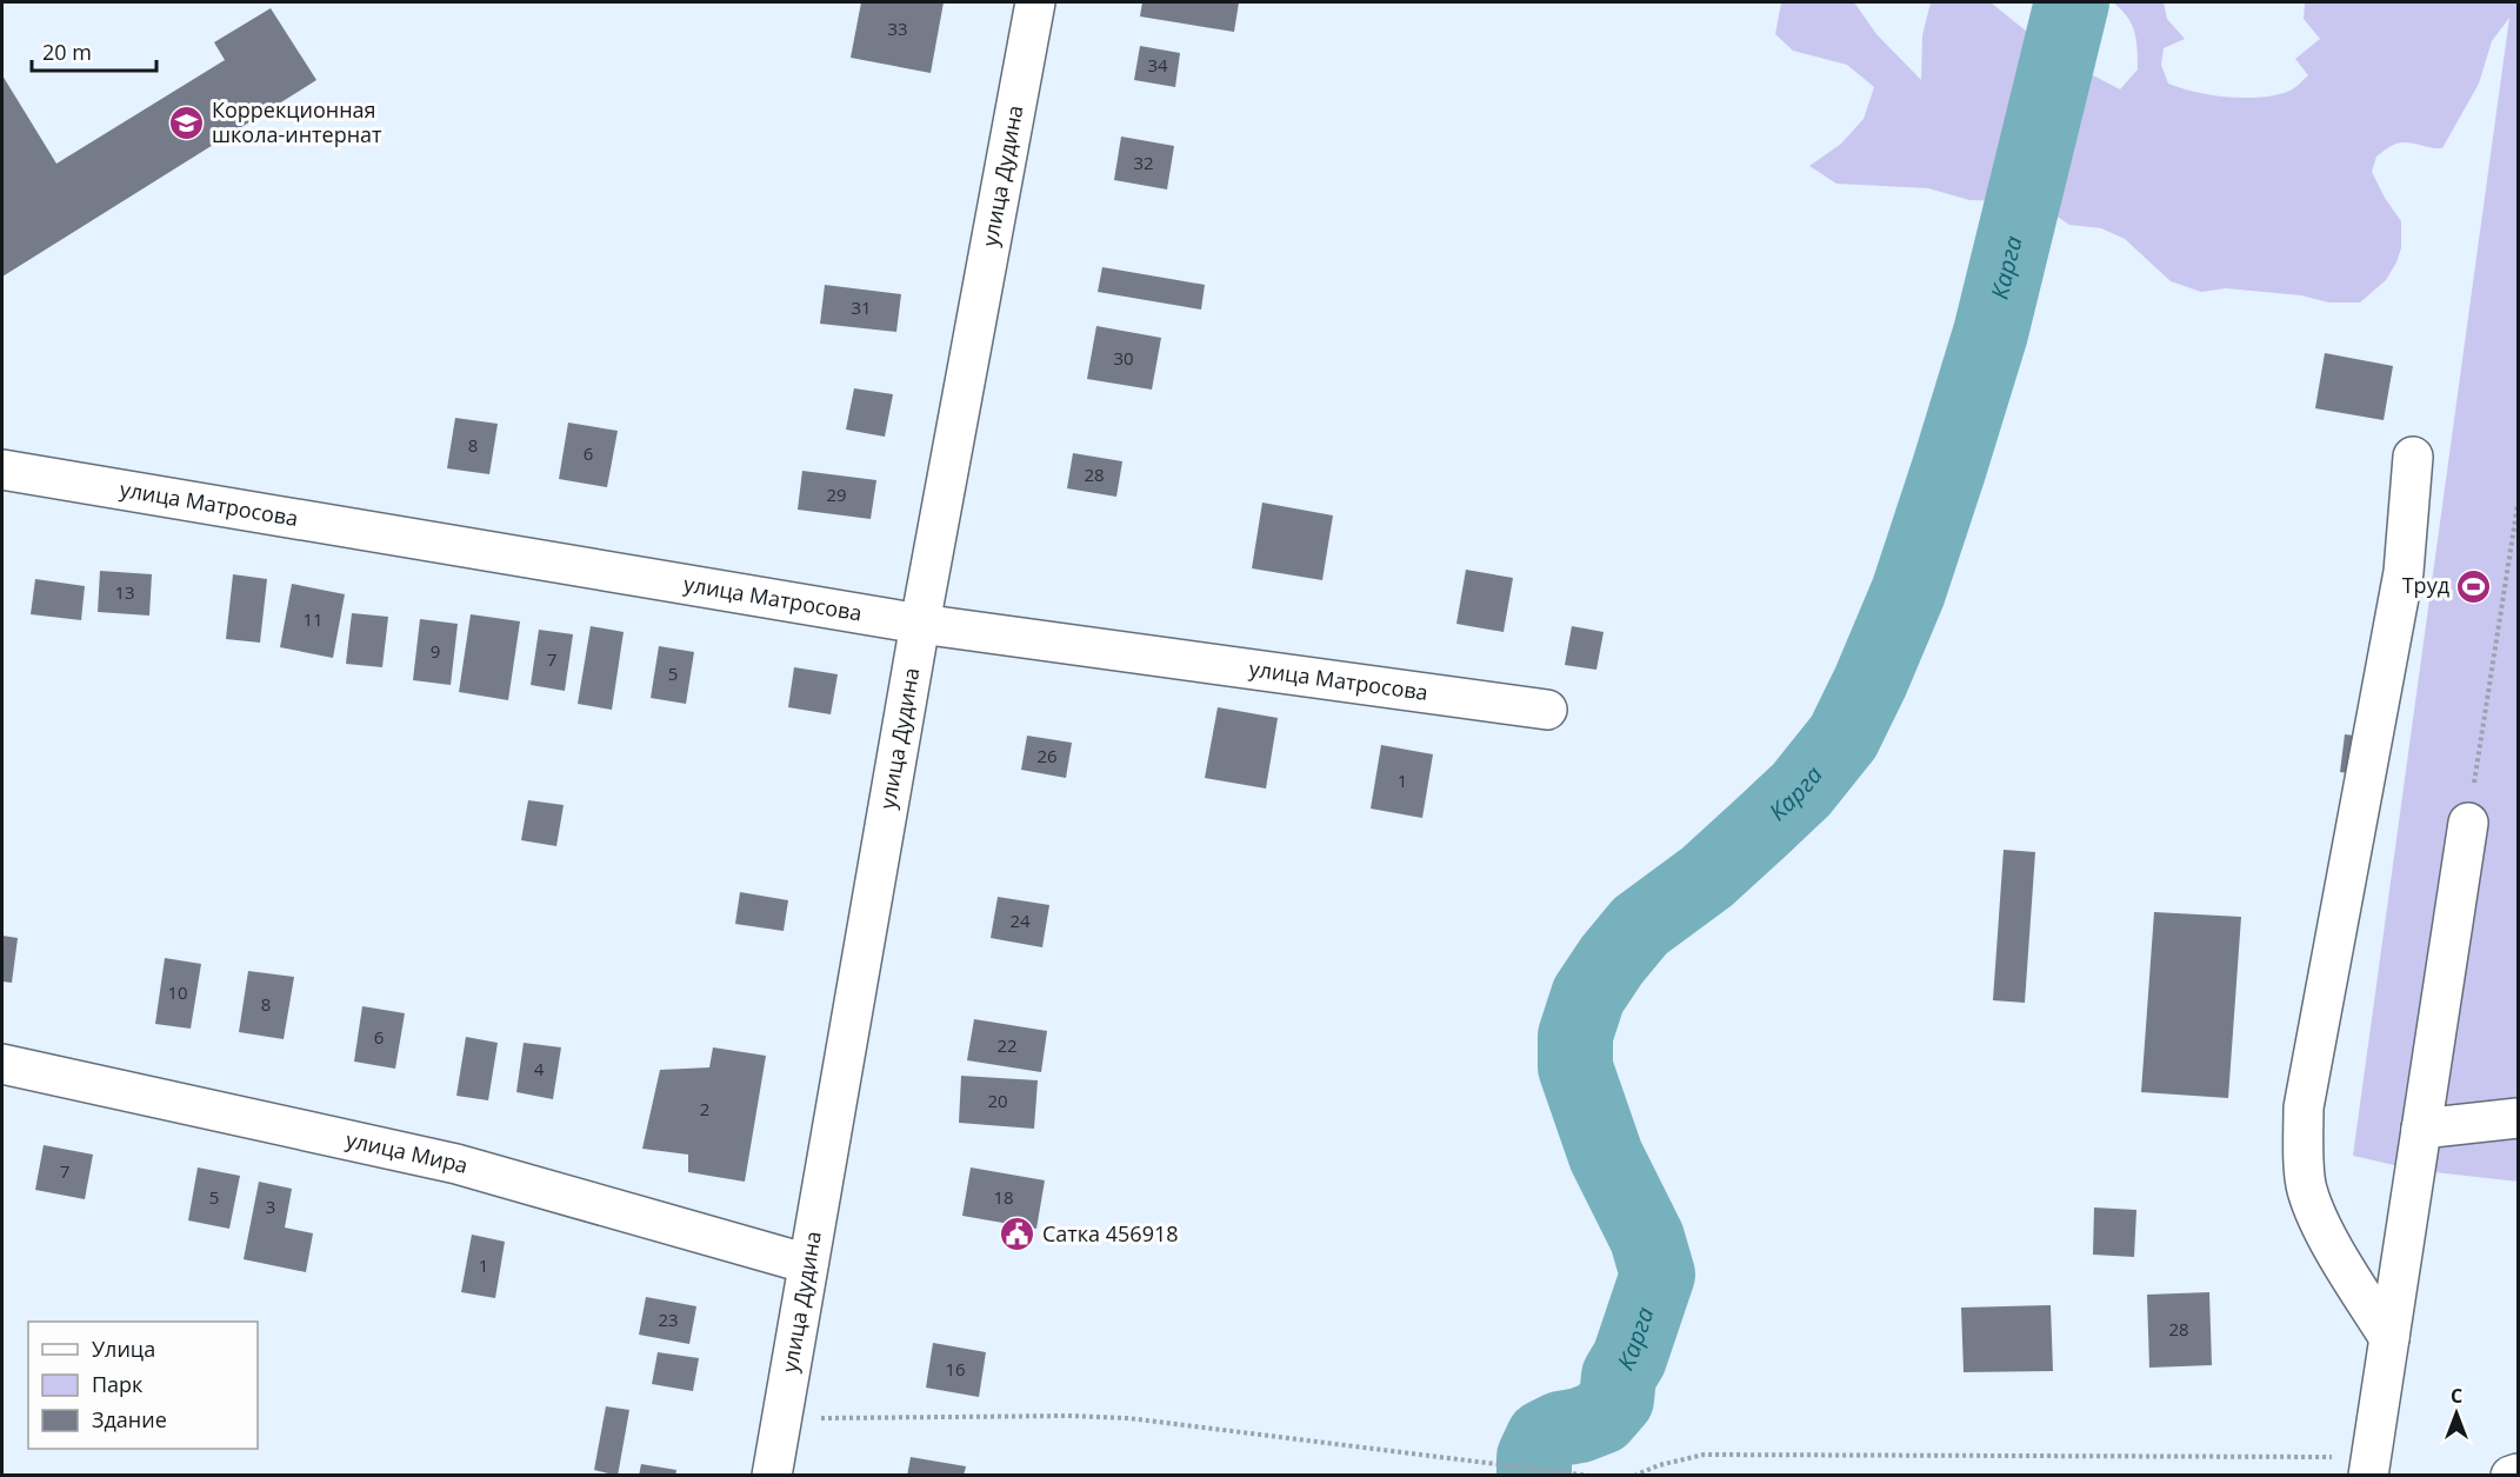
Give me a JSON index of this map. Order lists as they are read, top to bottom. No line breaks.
{"streets":{"street":["улица Дудина","улица Матросова","улица Мира"]},"crossings":[["улица Дудина","улица Матросова"],["улица Дудина","улица Мира"]],"water":["Карга"],"places":{"school or university":["Коррекционная школа-интернат"],"sports":["Труд"],"public building":["Сатка 456918"]},"house_numbers":["33","34","32","31","30","8","6","28","29","13","11","9","7","5","26","1","24","10","8","6","22","4","20","2","7","5","18","3","1","23","28","16"],"legend":["Улица","Парк","Здание"],"scale_bar":"20 m","north":"top"}
